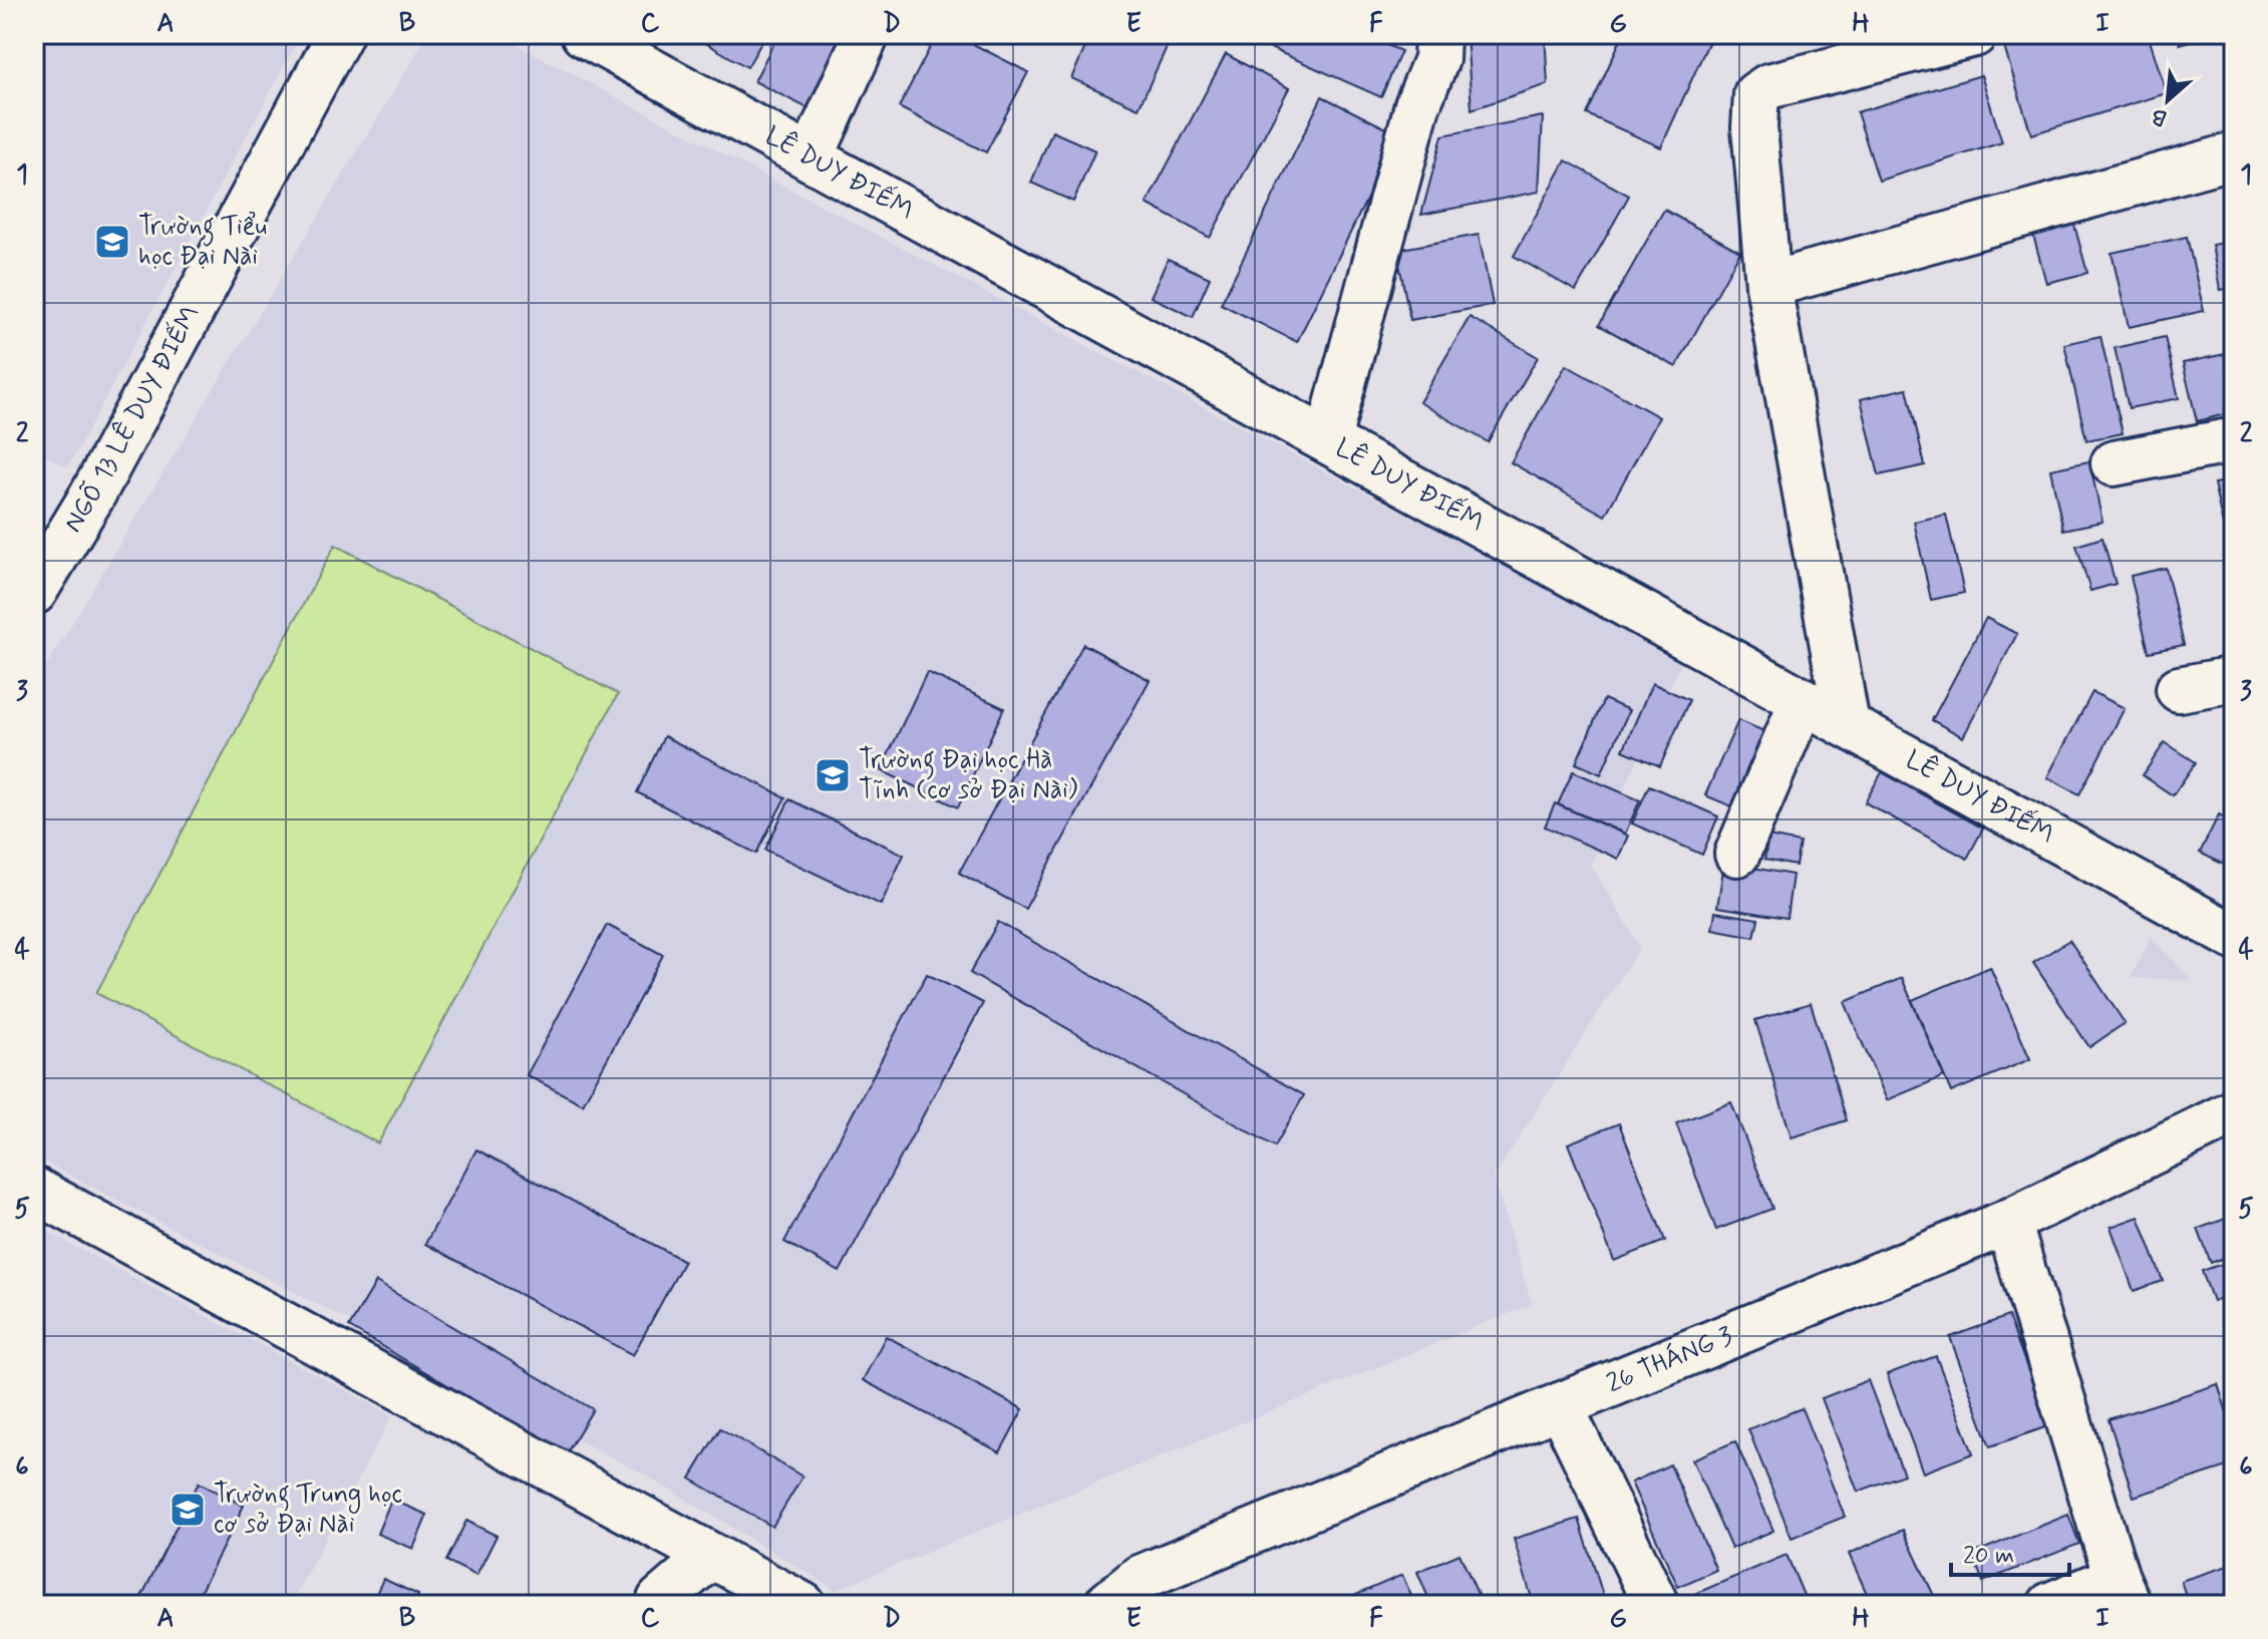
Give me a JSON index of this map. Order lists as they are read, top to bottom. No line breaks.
{"streets":{"street":["LÊ DUY ĐIẾM","NGÕ 13 LÊ DUY ĐIẾM","26 THÁNG 3"]},"places":{"school or university":["Trường Tiểu học Đại Nài","Trường Đại học Hà Tĩnh (cơ sở Đại Nài)","Trường Trung học cơ sở Đại Nài"]},"scale_bar":"20 m","north":"bottom left","grid":{"columns":["A","B","C","D","E","F","G","H","I"],"rows":["1","2","3","4","5","6"]}}
